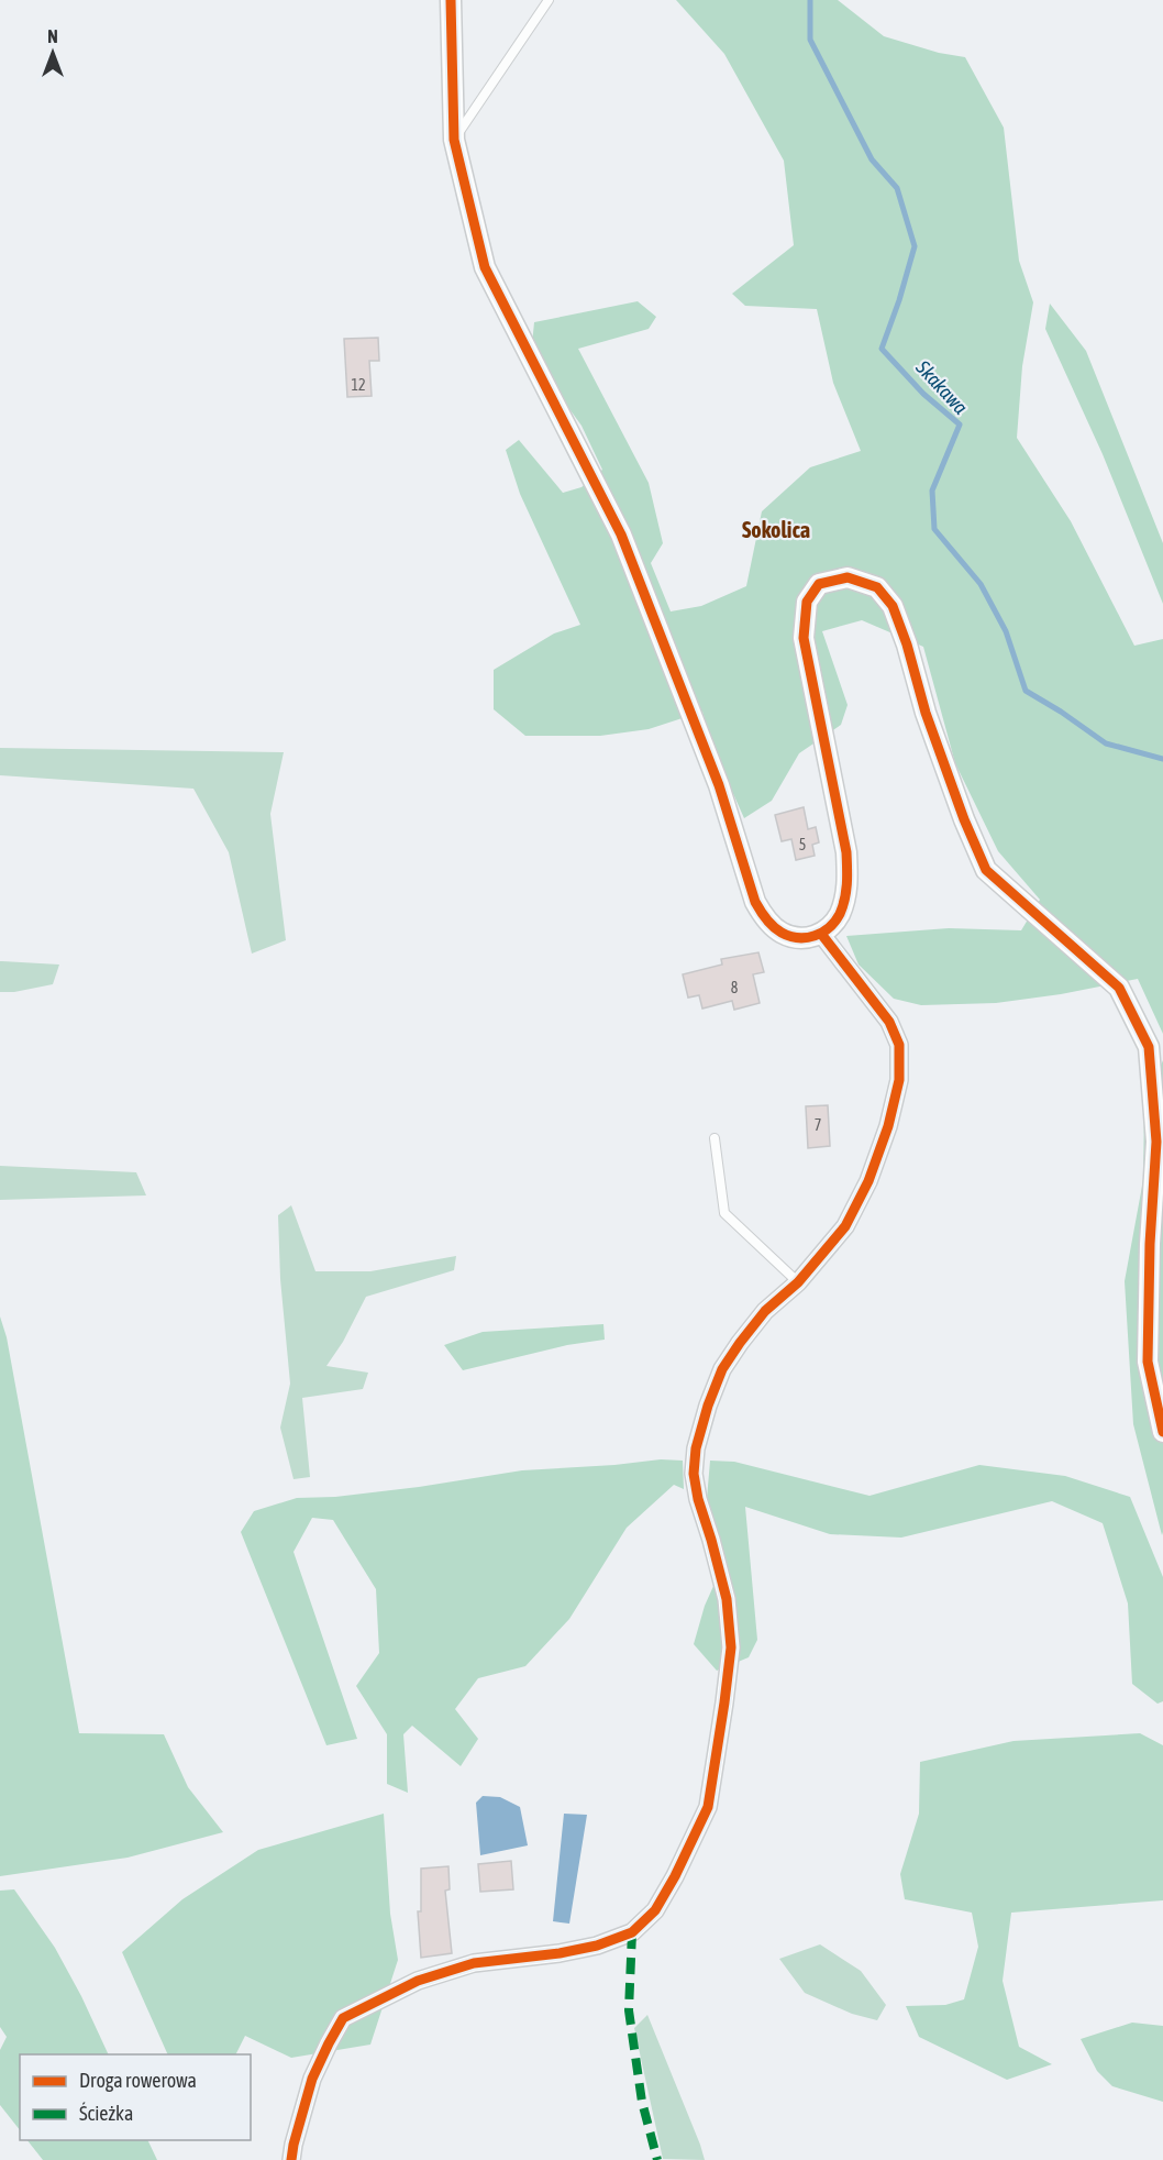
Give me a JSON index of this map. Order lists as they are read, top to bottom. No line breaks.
{"districts":["Sokolica"],"water":["Skakawa"],"house_numbers":["12","5","8","7"],"legend":["Droga rowerowa","Ścieżka"],"north":"top"}
